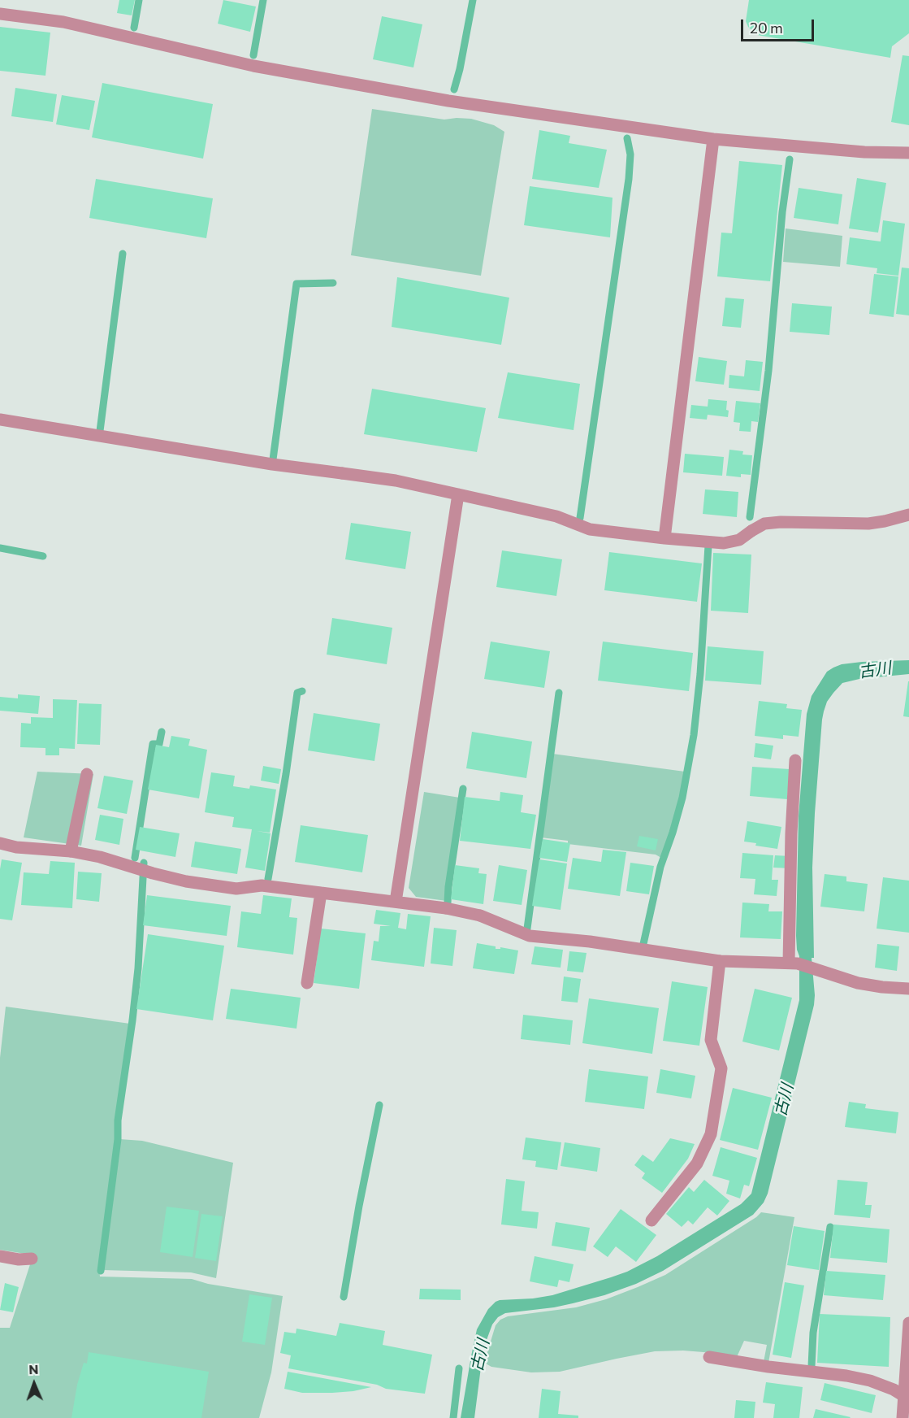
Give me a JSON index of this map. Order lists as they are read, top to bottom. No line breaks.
{"water":["古川"],"scale_bar":"20 m","north":"top"}
